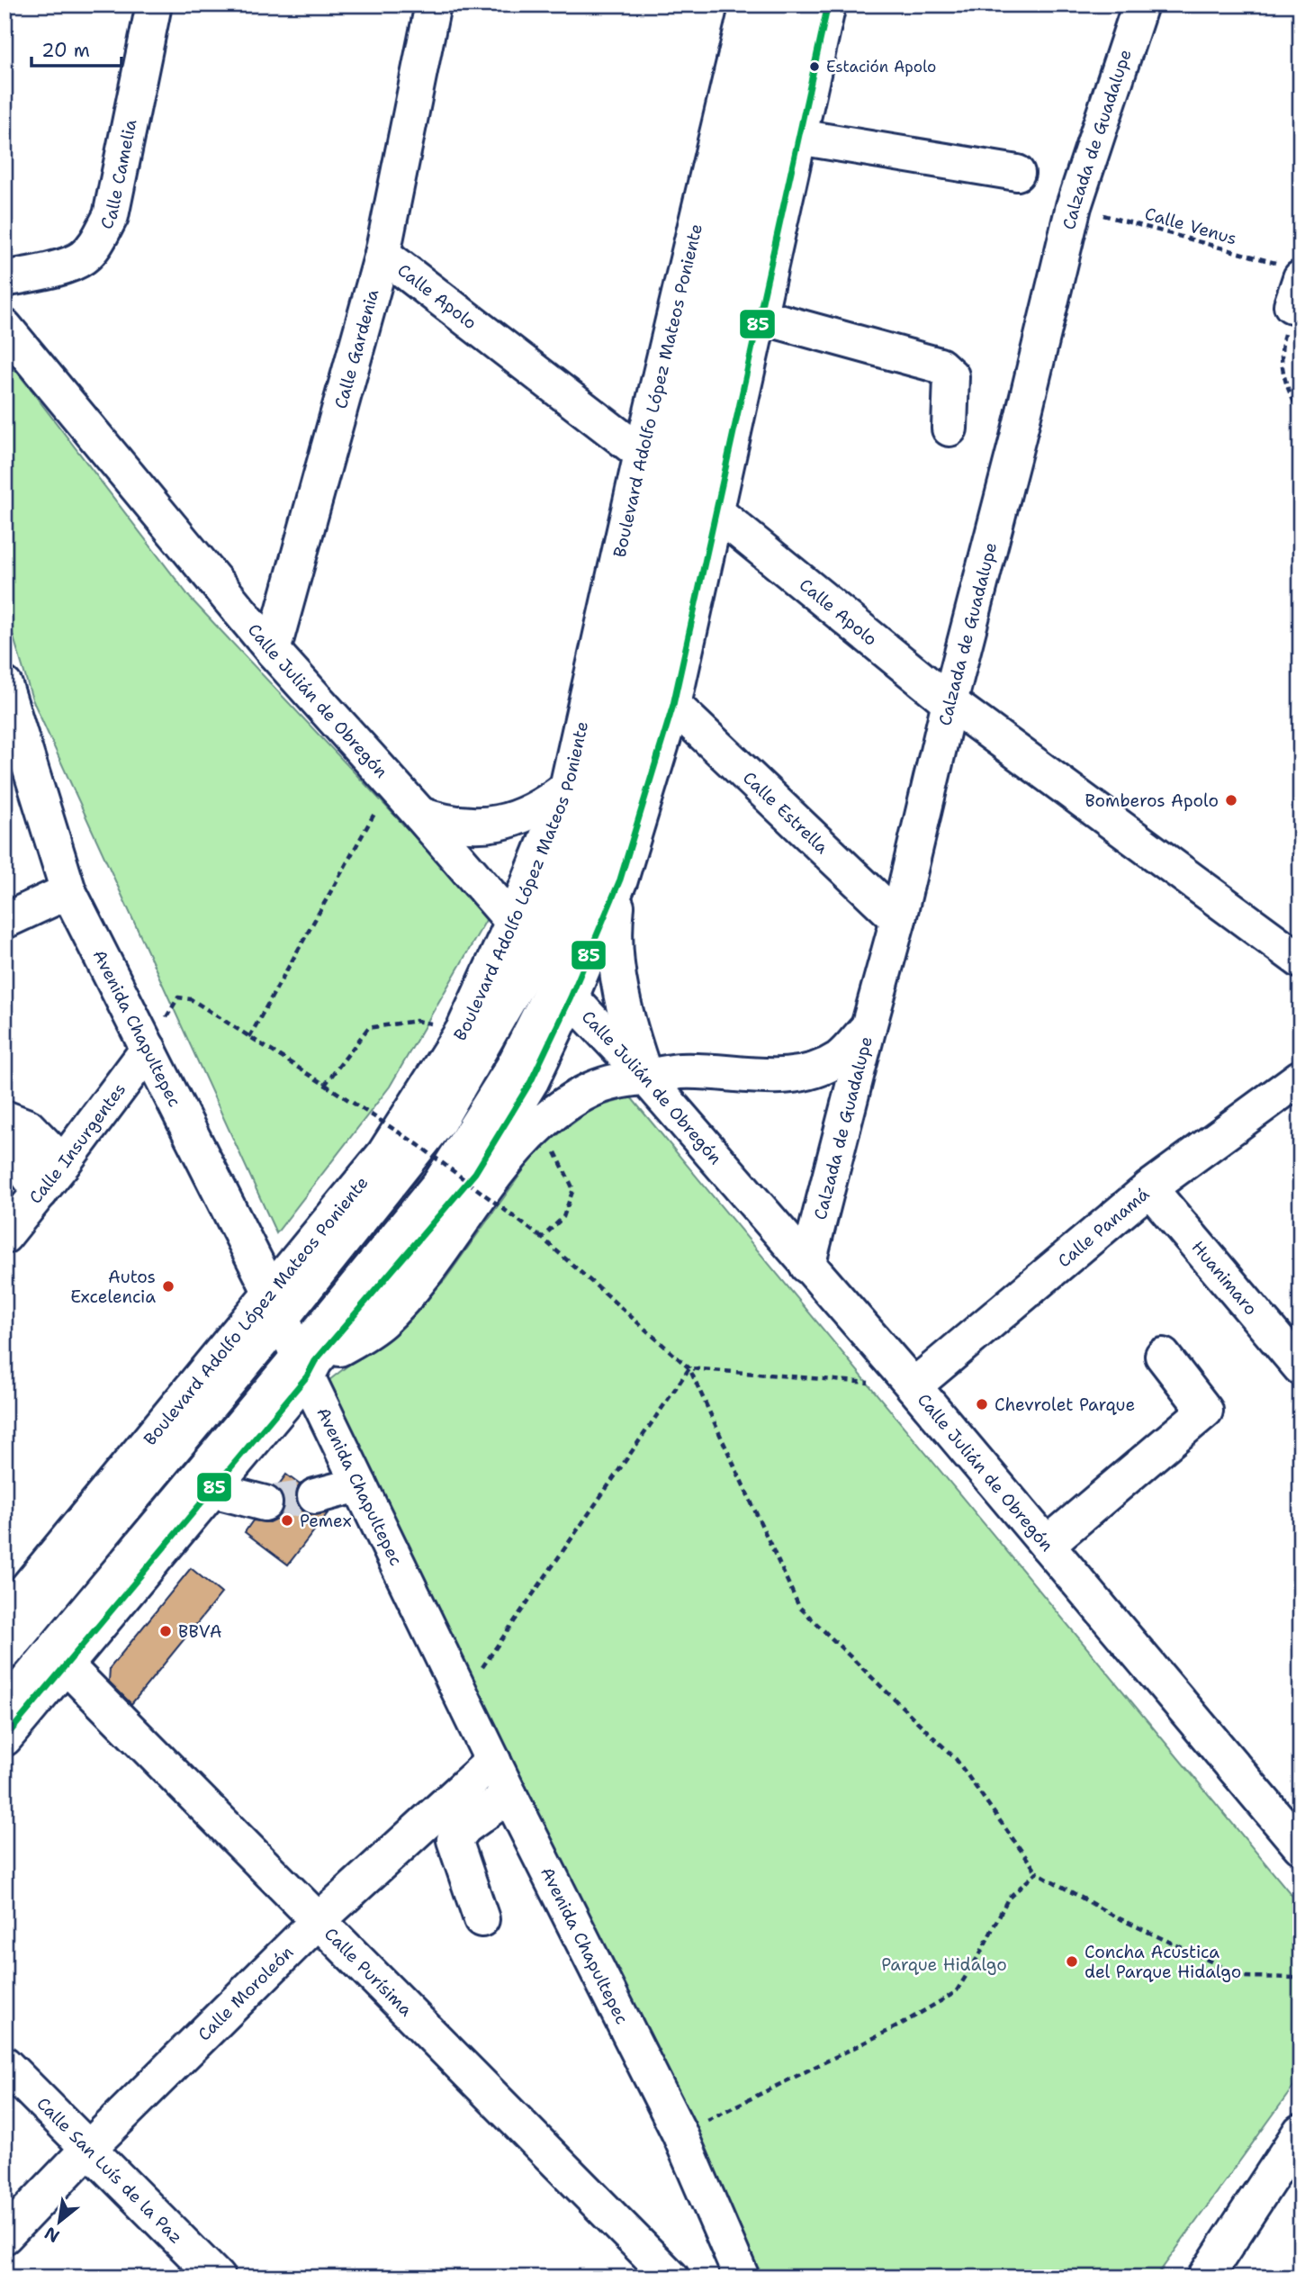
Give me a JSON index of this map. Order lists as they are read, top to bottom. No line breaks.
{"streets":{"street":["Calzada de Guadalupe","Calle Camelia","Calle Apolo","Calle Gardenia","Boulevard Adolfo López Mateos Poniente","Calle Julián de Obregón","Calle Estrella","Avenida Chapultepec","Calle Insurgentes","Calle Panamá","Huanimaro","Calle Purísima","Calle Moroleón","Calle San Luís de la Paz"],"path":["Calle Venus"]},"crossings":[["Calzada de Guadalupe","Calle Venus"],["Calzada de Guadalupe","Calle Apolo"],["Calzada de Guadalupe","Calle Julián de Obregón"],["Calzada de Guadalupe","Calle Estrella"],["Calle Apolo","Calle Gardenia"],["Calle Apolo","Boulevard Adolfo López Mateos Poniente"],["Calle Gardenia","Calle Julián de Obregón"],["Boulevard Adolfo López Mateos Poniente","Calle Julián de Obregón"],["Boulevard Adolfo López Mateos Poniente","Avenida Chapultepec"],["Calle Julián de Obregón","Calle Panamá"],["Avenida Chapultepec","Calle Insurgentes"],["Avenida Chapultepec","Calle Moroleón"],["Calle Panamá","Huanimaro"],["Calle Purísima","Calle Moroleón"],["Calle Moroleón","Calle San Luís de la Paz"]],"parks":["Parque Hidalgo"],"places":["Estación Apolo","Bomberos Apolo","Autos Excelencia","Chevrolet Parque","Pemex","BBVA","Concha Acustica del Parque Hidalgo"],"lines":["transit line 85"],"scale_bar":"20 m","north":"bottom left"}
